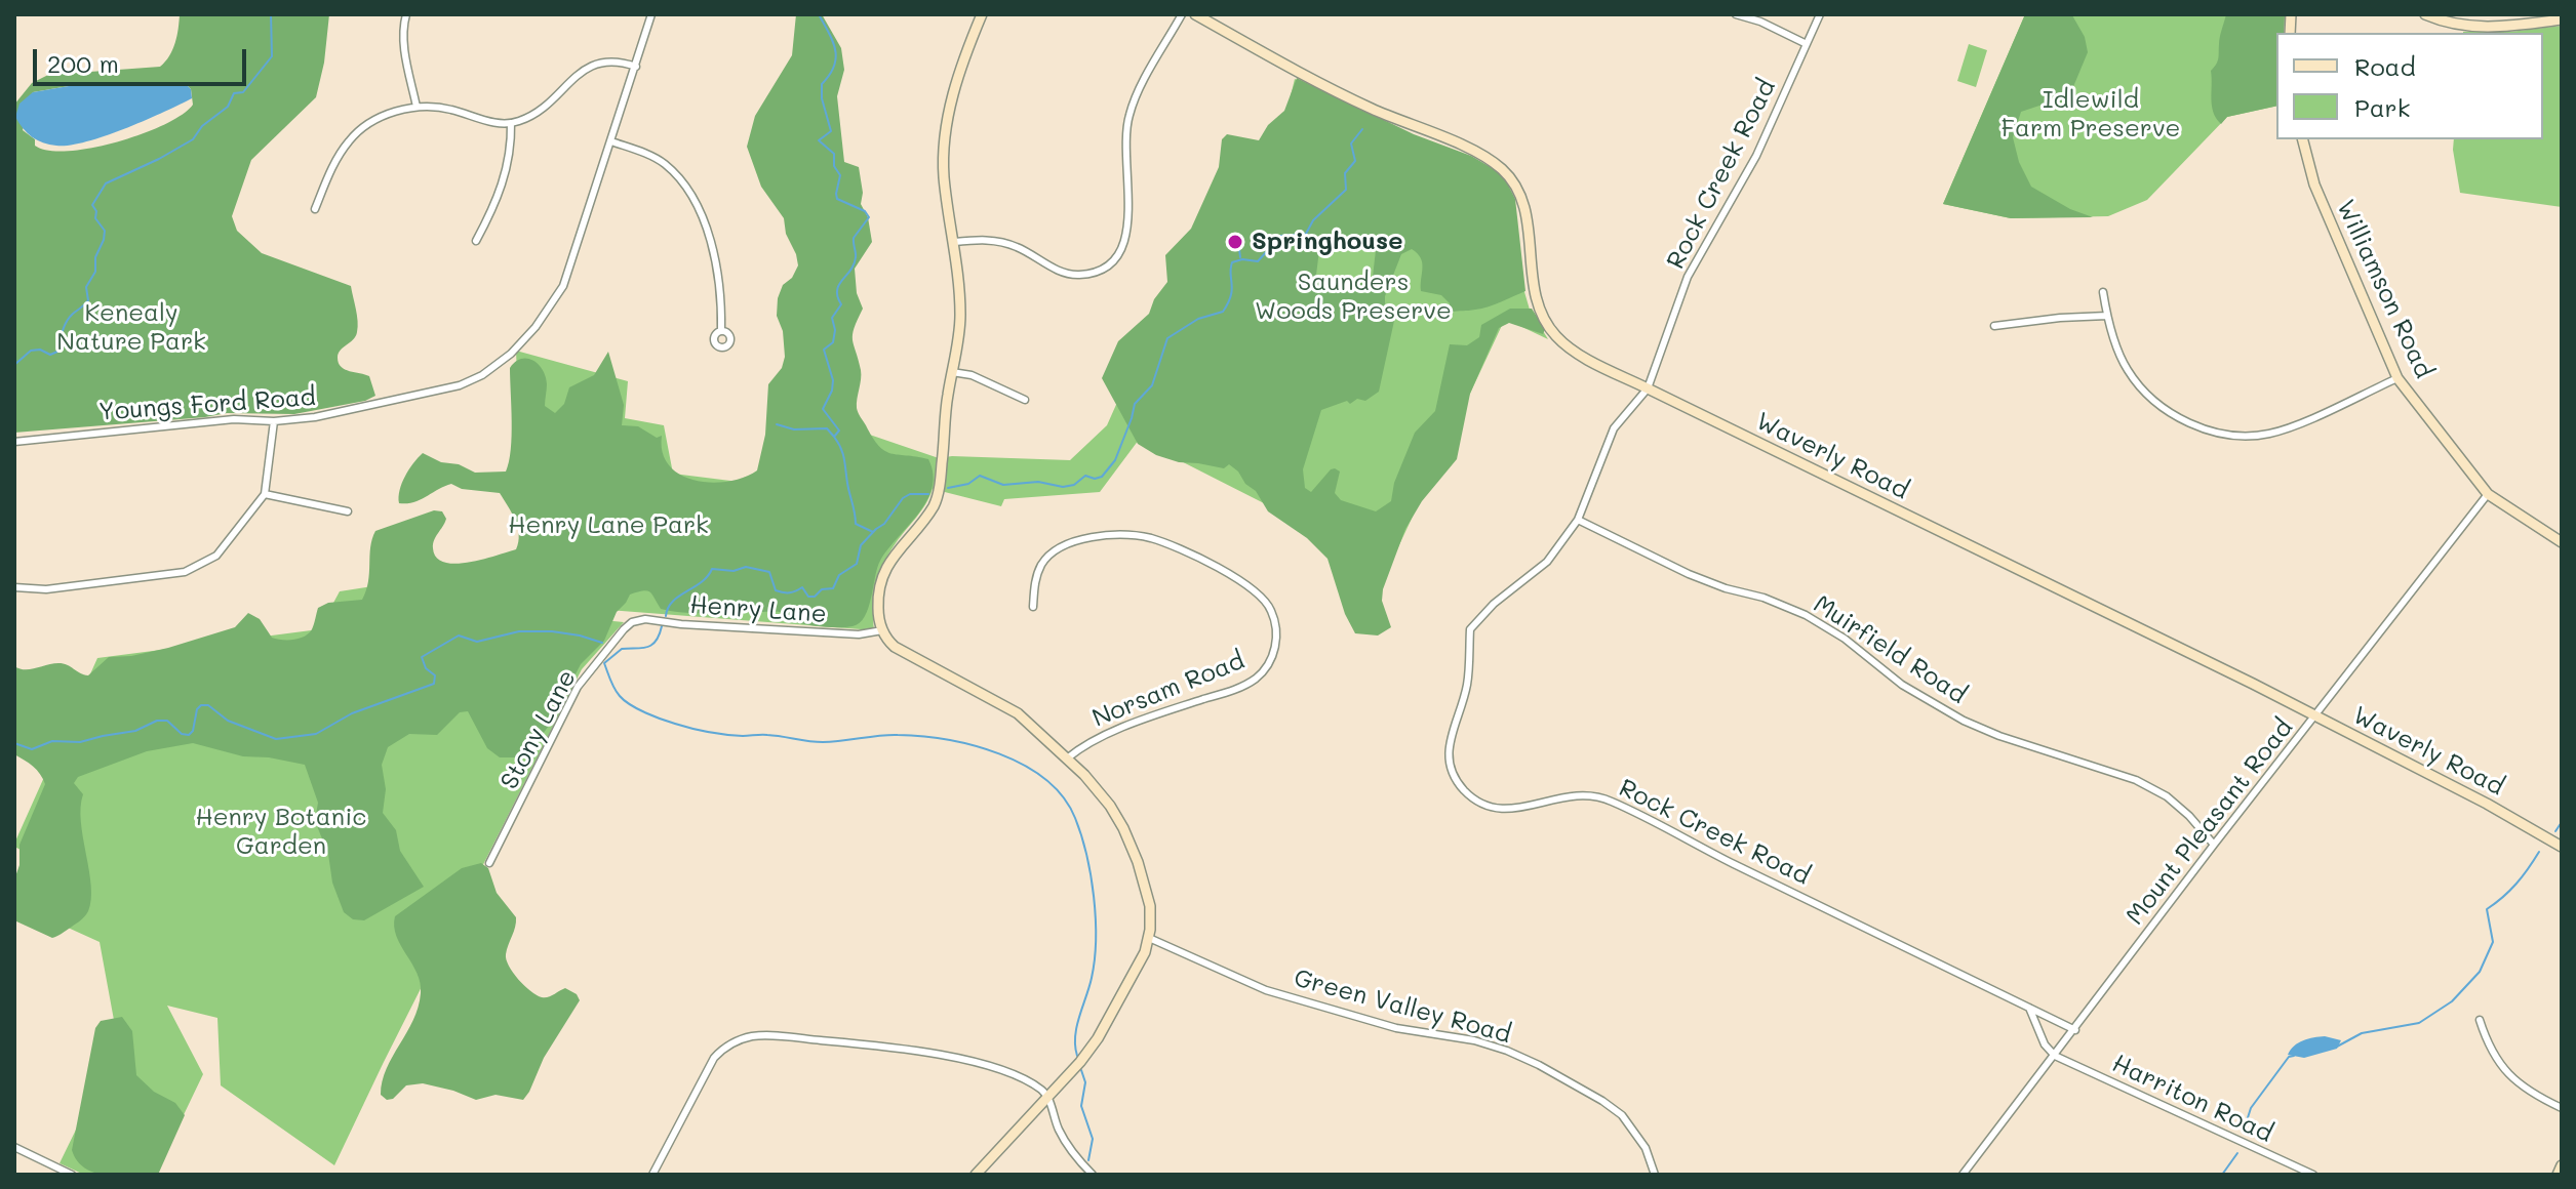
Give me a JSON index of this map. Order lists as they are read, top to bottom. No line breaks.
{"streets":{"street":["Rock Creek Road","Williamson Road","Youngs Ford Road","Waverly Road","Henry Lane","Muirfield Road","Norsam Road","Stony Lane","Mount Pleasant Road","Green Valley Road","Harriton Road"]},"crossings":[["Rock Creek Road","Waverly Road"],["Rock Creek Road","Muirfield Road"],["Rock Creek Road","Mount Pleasant Road"],["Williamson Road","Mount Pleasant Road"],["Waverly Road","Mount Pleasant Road"],["Henry Lane","Stony Lane"],["Muirfield Road","Mount Pleasant Road"],["Mount Pleasant Road","Harriton Road"]],"parks":["Idlewild Farm Preserve","Saunders Woods Preserve","Kenealy Nature Park","Henry Lane Park","Henry Botanic Garden"],"places":["Springhouse"],"legend":["Road","Park"],"scale_bar":"200 m"}
